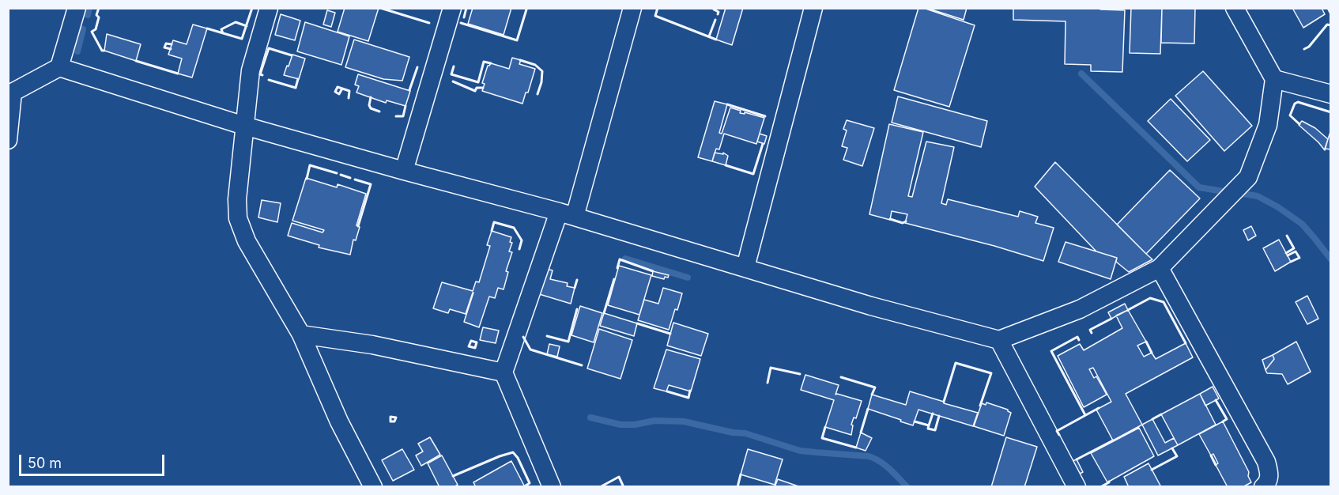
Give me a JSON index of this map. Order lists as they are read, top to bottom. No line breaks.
{"scale_bar":"50 m"}
